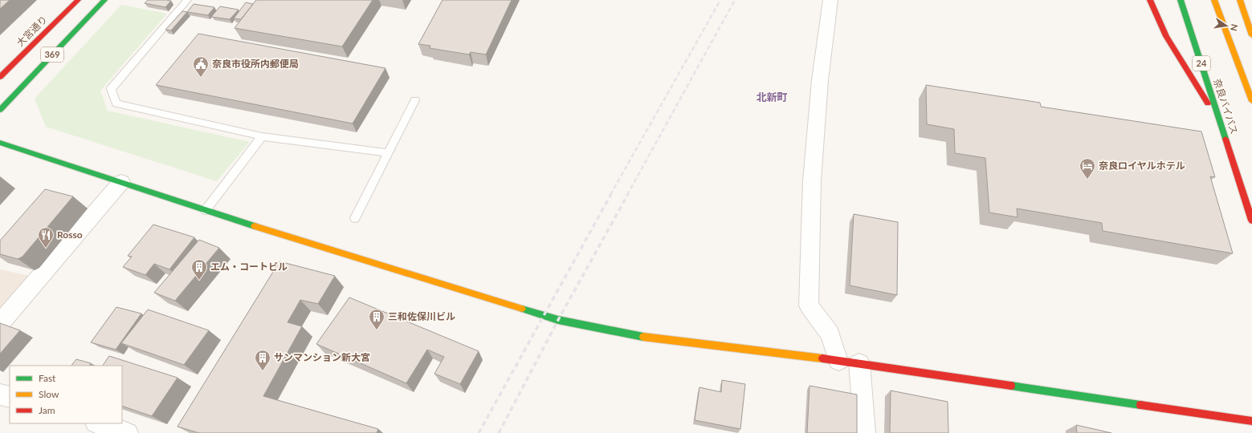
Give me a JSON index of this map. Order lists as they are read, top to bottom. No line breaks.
{"streets":{"main road":["大宮通り","369","24","奈良バイパス"]},"districts":["北新町"],"places":{"public building":["奈良市役所内郵便局"],"hotel":["奈良ロイヤルホテル"],"restaurant":["Rosso"],"building":["エム・コートビル","三和佐保川ビル","サンマンション新大宮"]},"legend":["Fast","Slow","Jam"],"north":"right"}
